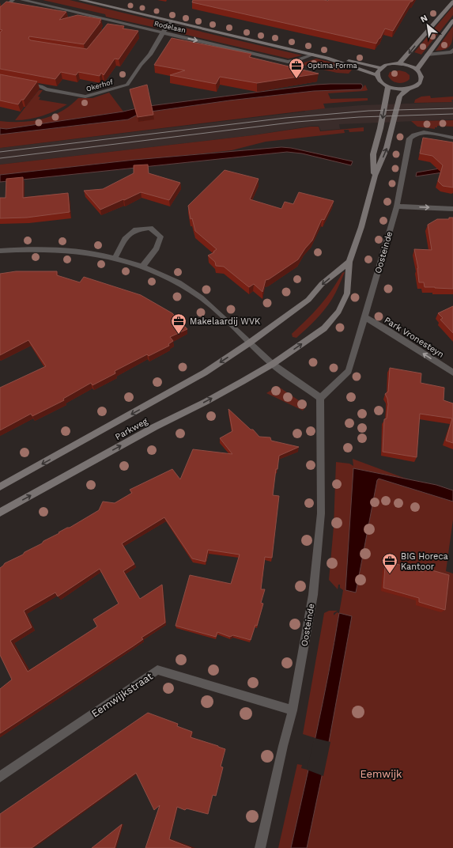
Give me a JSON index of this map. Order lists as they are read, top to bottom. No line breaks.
{"streets":{"street":["Rodelaan","Okerhof","Oosteinde","Park Vronesteyn","Parkweg","Eemwijkstraat"]},"crossings":[["Rodelaan","Okerhof"],["Oosteinde","Park Vronesteyn"],["Oosteinde","Eemwijkstraat"]],"one_way":["Park Vronesteyn"],"parks":["Eemwijk"],"places":{"office":["Optima Forma","Makelaardij WVK","BIG Horeca Kantoor"]},"north":"top left"}
